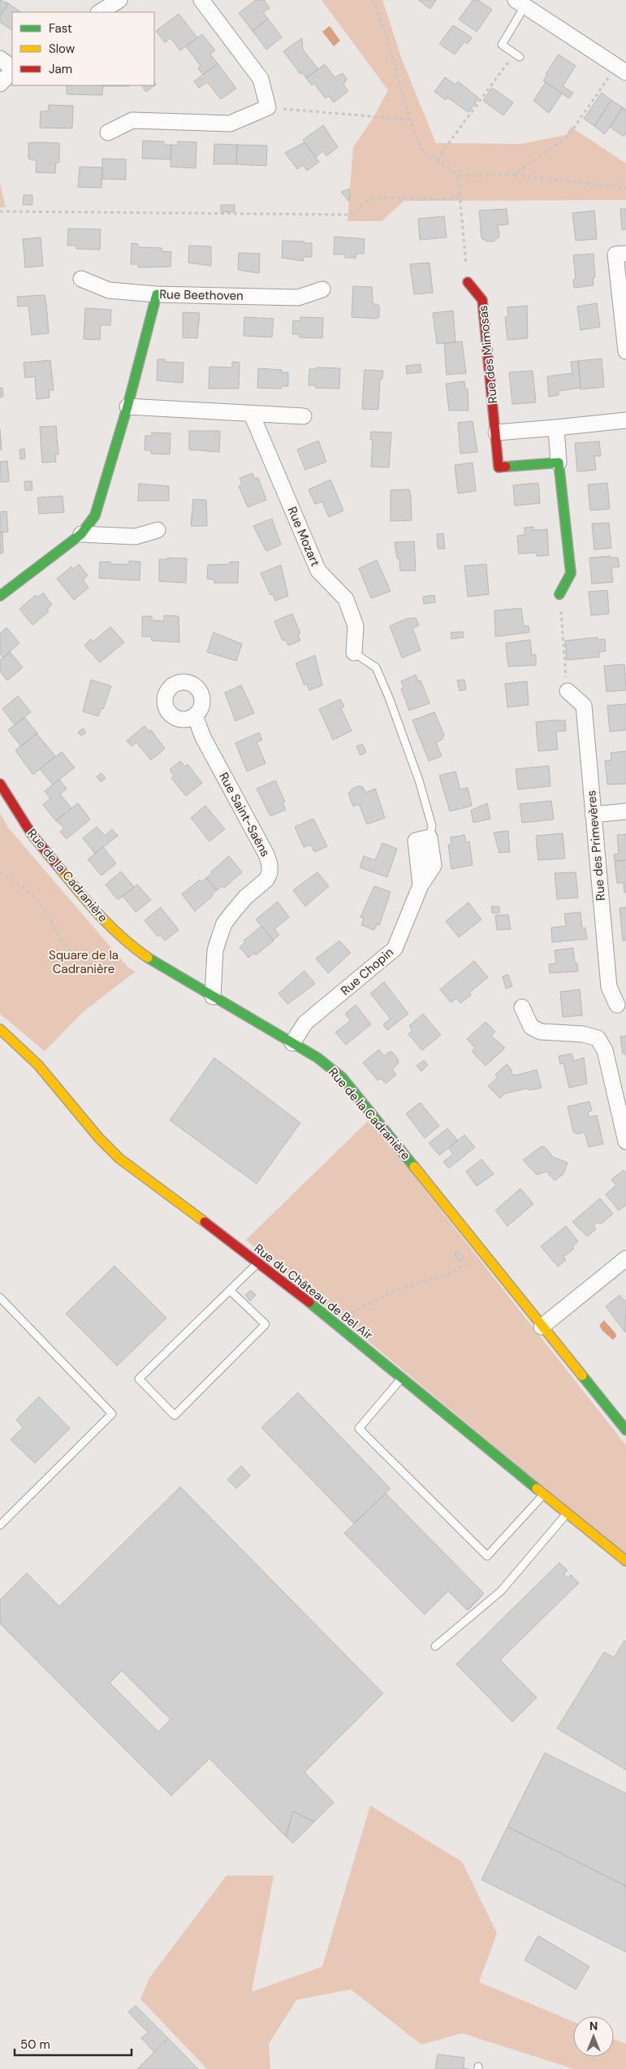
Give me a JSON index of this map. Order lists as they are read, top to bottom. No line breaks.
{"streets":{"street":["Rue Beethoven","Rue des Mimosas","Rue Mozart","Rue Saint-Saëns","Rue des Primevères","Rue de la Cadranière","Rue Chopin","Rue du Château de Bel Air"]},"crossings":[["Rue Mozart","Rue Chopin"],["Rue Saint-Saëns","Rue de la Cadranière"],["Rue de la Cadranière","Rue Chopin"]],"parks":["Square de la Cadranière"],"legend":["Fast","Slow","Jam"],"scale_bar":"50 m","north":"top"}
